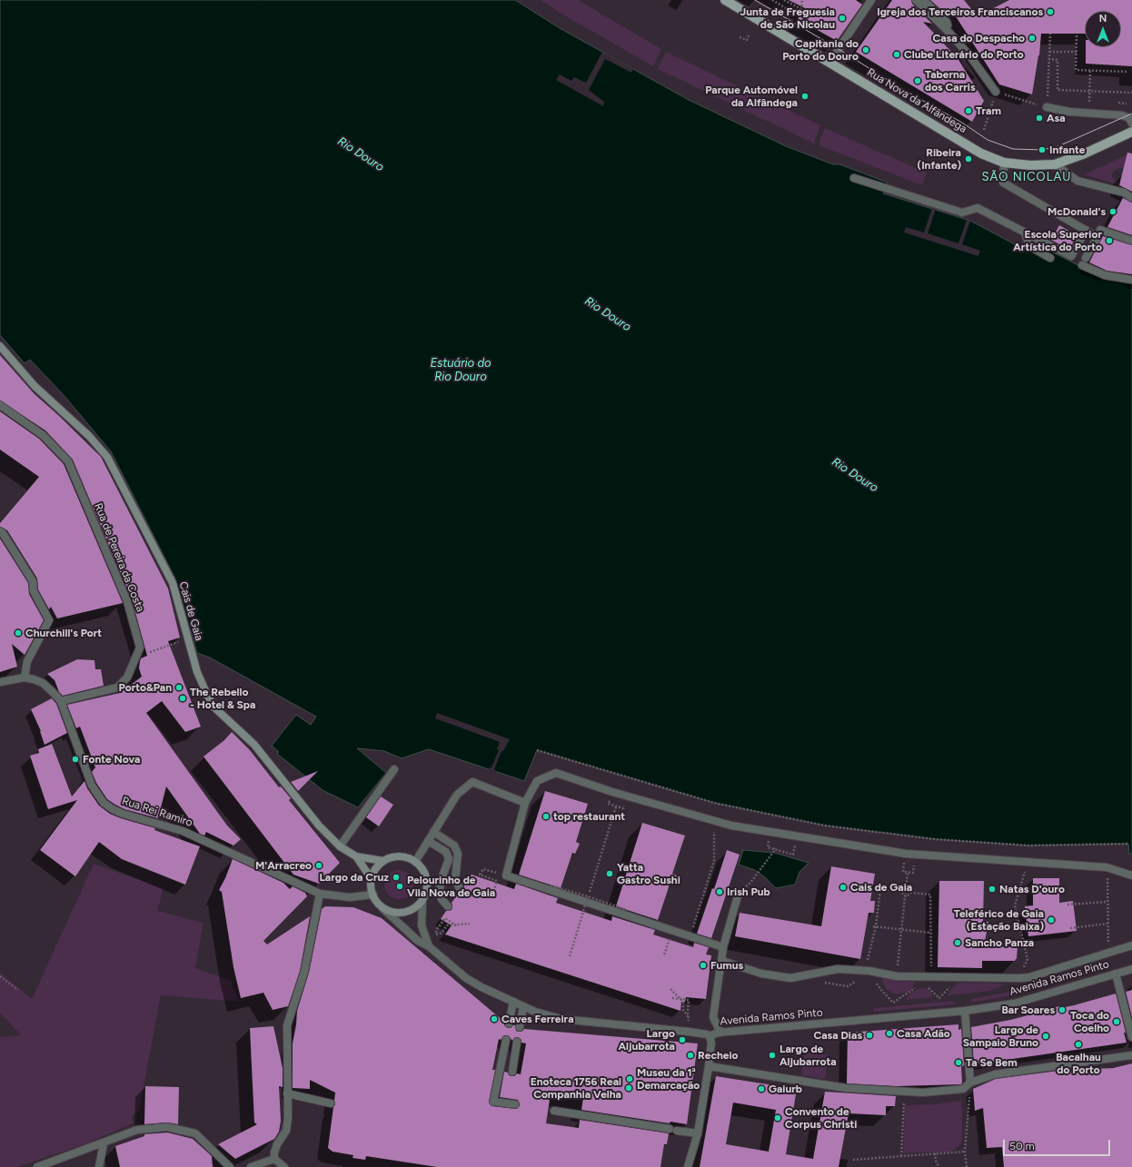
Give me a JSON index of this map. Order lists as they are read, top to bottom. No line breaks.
{"streets":{"main road":["Rua Nova da Alfândega","Cais de Gaia"],"street":["Rua de Pereira da Costa","Rua Rei Ramiro","Avenida Ramos Pinto"]},"crossings":[["Rua de Pereira da Costa","Rua Rei Ramiro"],["Cais de Gaia","Rua Rei Ramiro"],["Cais de Gaia","Avenida Ramos Pinto"],["Rua Rei Ramiro","Avenida Ramos Pinto"]],"districts":["SÃO NICOLAU"],"water":["Rio Douro","Estuário do Rio Douro"],"places":["Igreja dos Terceiros Franciscanos","Junta de Freguesia de São Nicolau","Casa do Despacho","Capitania do Porto do Douro","Clube Literário do Porto","Taberna dos Carris","Parque Automóvel da Alfândega","Tram","Asa","Infante","Ribeira (Infante)","McDonald's","Escola Superior Artística do Porto","Churchill's Port","Porto&Pan","The Rebello - Hotel & Spa","Fonte Nova","top restaurant","M'Arracreo","Yatta Gastro Sushi","Largo da Cruz","Pelourinho de Vila Nova de Gaia","Cais de Gaia","Natas D'ouro","Irish Pub","Teleférico de Gaia (Estação Baixa)","Sancho Panza","Fumus","Bar Soares","Caves Ferreira","Toca do Coelho","Casa Adão","Casa Dias","Largo de Sampaio Bruno","Largo Aljubarrota","Bacalhau do Porto","Recheio","Largo de Aljubarrota","Ta Se Bem","Museu da 1ª Demarcação","Enoteca 1756 Real Companhia Velha","Gaiurb","Convento de Corpus Christi"],"scale_bar":"50 m","north":"top"}
